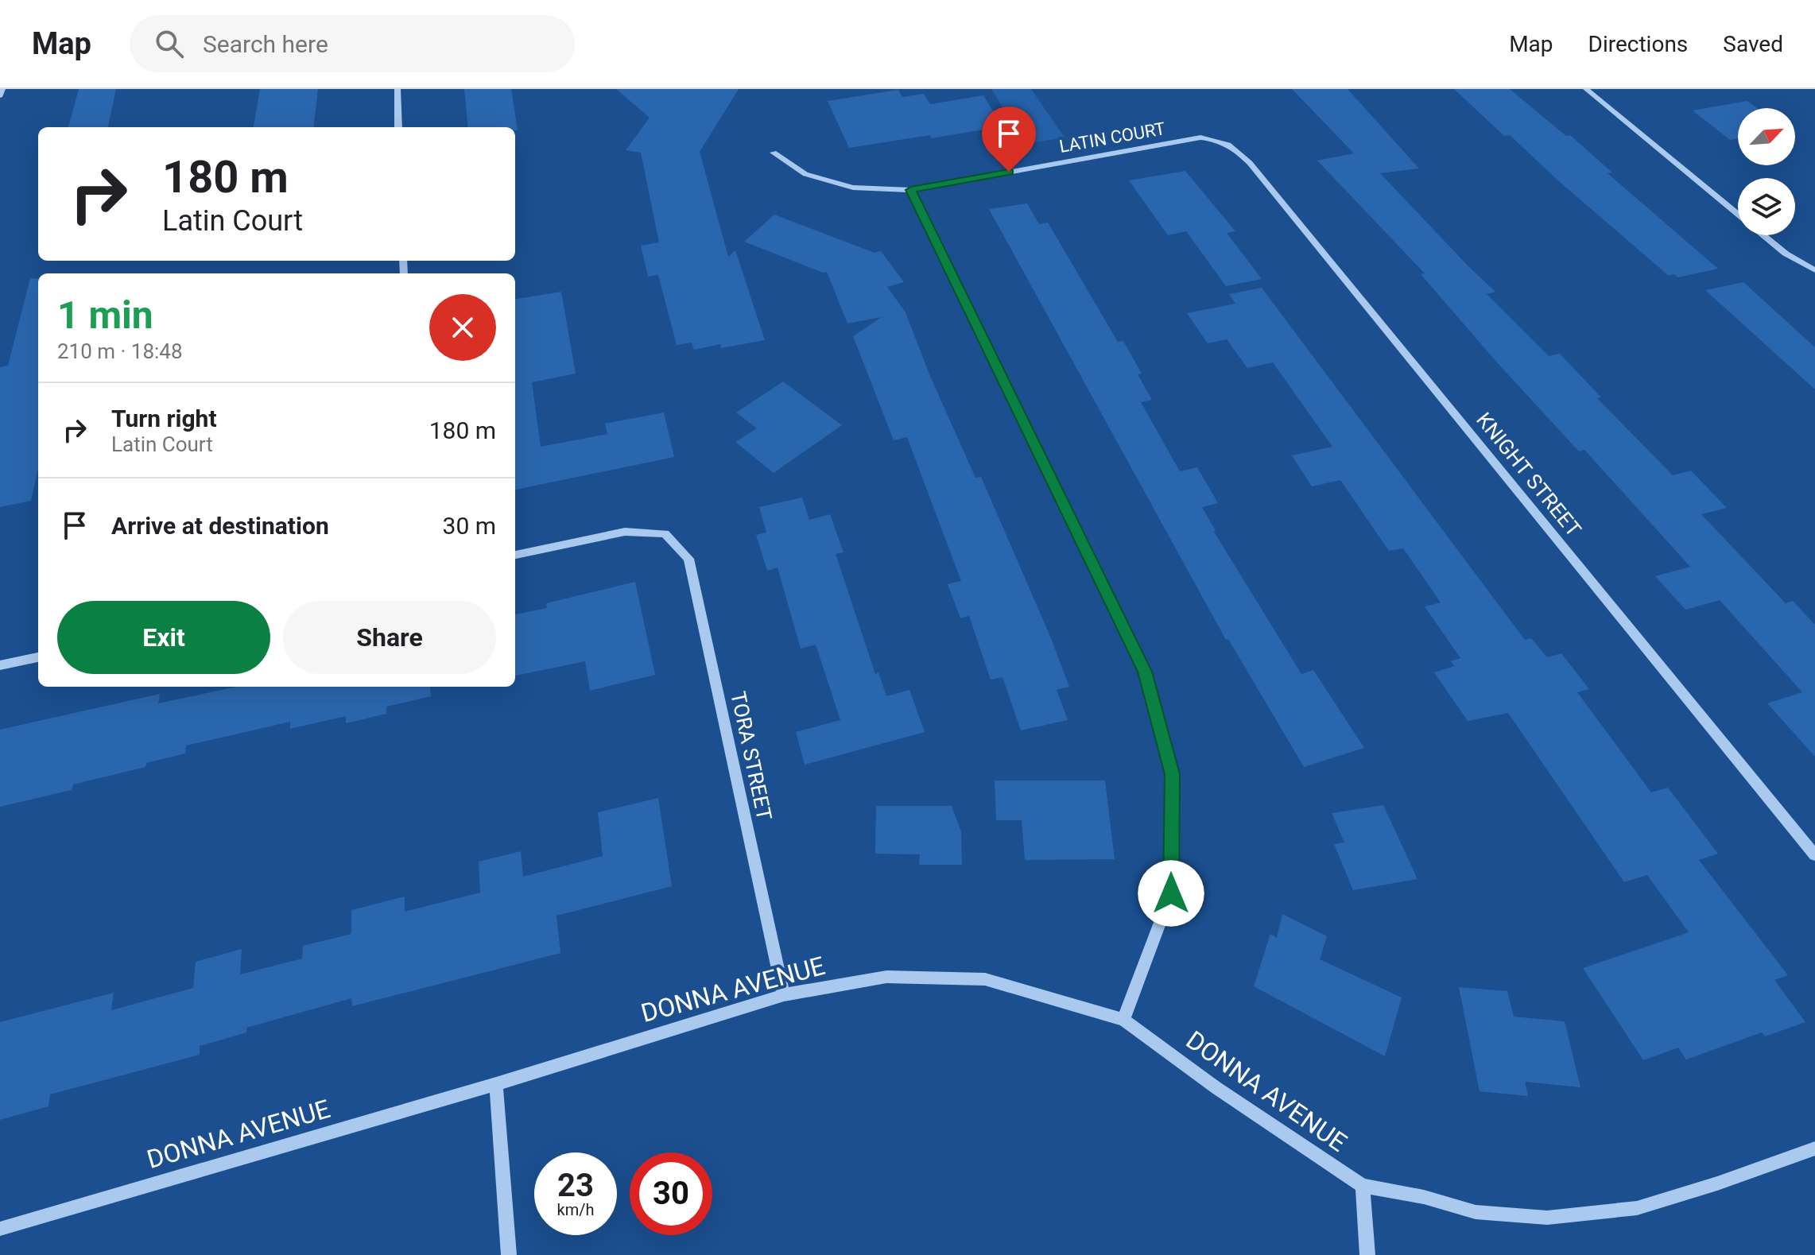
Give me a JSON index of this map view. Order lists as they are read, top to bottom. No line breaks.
{"streets":{"street":["LATIN COURT","KNIGHT STREET","TORA STREET","DONNA AVENUE"]},"crossings":[["LATIN COURT","KNIGHT STREET"],["TORA STREET","DONNA AVENUE"]],"north":"top right","page":{"header":"Map","search":"Search here","nav":["Map","Directions","Saved"],"turn":["180 m","Latin Court"],"heading":["1 min","210 m · 18:48"],"list":[{"name":"Turn right","note":"Latin Court","value":"180 m"},{"name":"Arrive at destination","value":"30 m"}],"buttons":["Exit","Share"],"speed":"23 km/h","limit":"30"}}
